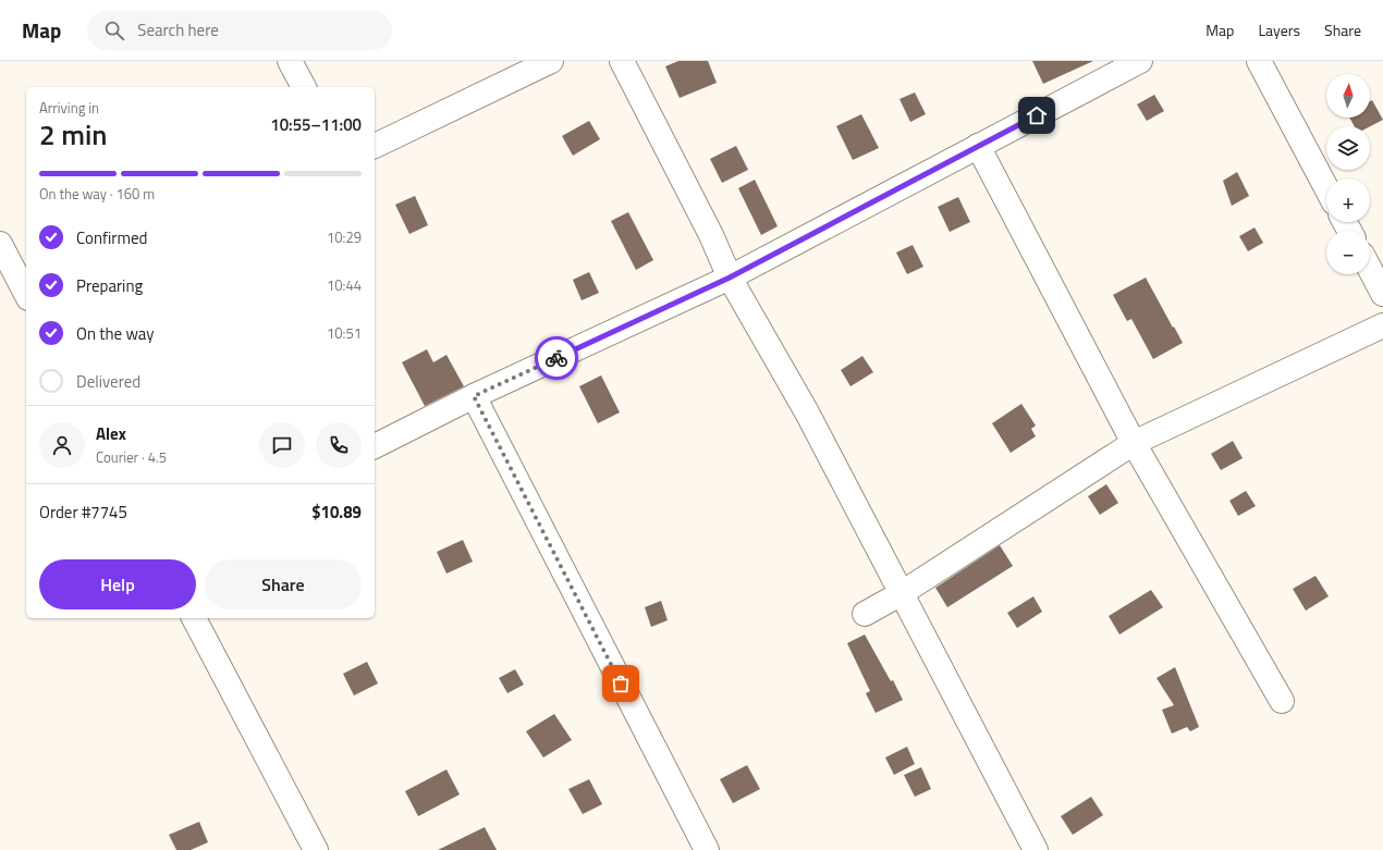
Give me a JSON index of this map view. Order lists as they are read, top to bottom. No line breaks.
{"north":"top","page":{"header":"Map","search":"Search here","nav":["Map","Layers","Share"],"map_buttons":["+","−"],"heading":["2 min","Arriving in","10:55–11:00"],"panel":["Alex","Courier · 4.5","Order #7745","$10.89"],"bar":"On the way · 160 m","list":[["Confirmed","10:29"],["Preparing","10:44"],["On the way","10:51"],"Delivered"],"buttons":["Help","Share"]}}
